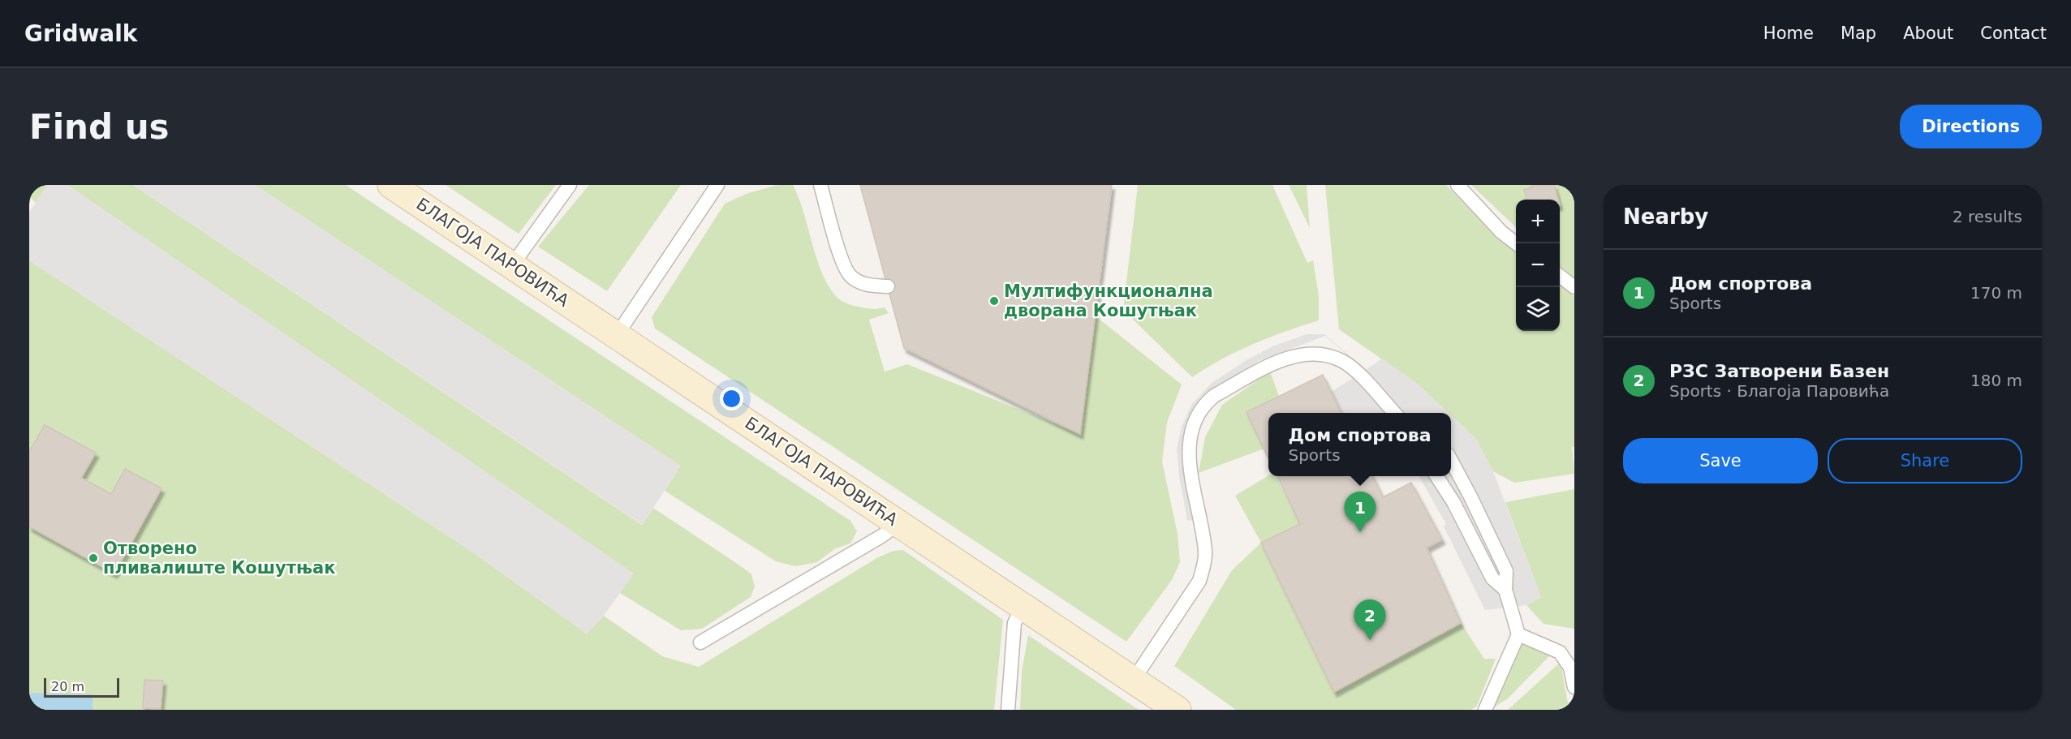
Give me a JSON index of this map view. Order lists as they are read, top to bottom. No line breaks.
{"streets":{"main road":["БЛАГОЈА ПАРОВИЋА"]},"places":["Мултифункционална дворана Кошутњак","Отворено пливалиште Кошутњак"],"scale_bar":"20 m","page":{"header":"Gridwalk","nav":["Home","Map","About","Contact"],"buttons":["Directions",["Save","Share"]],"title":"Find us","heading":["Nearby","2 results"],"map_buttons":["+","−"],"list":[{"mark":"1","name":"Дом спортова","note":"Sports","value":"170 m"},{"mark":"2","name":"РЗС Затворени Базен","note":"Sports · Благоја Паровића","value":"180 m"}],"popup":["Дом спортова","Sports"],"pins":["1","2"],"scale":"20 m"}}
